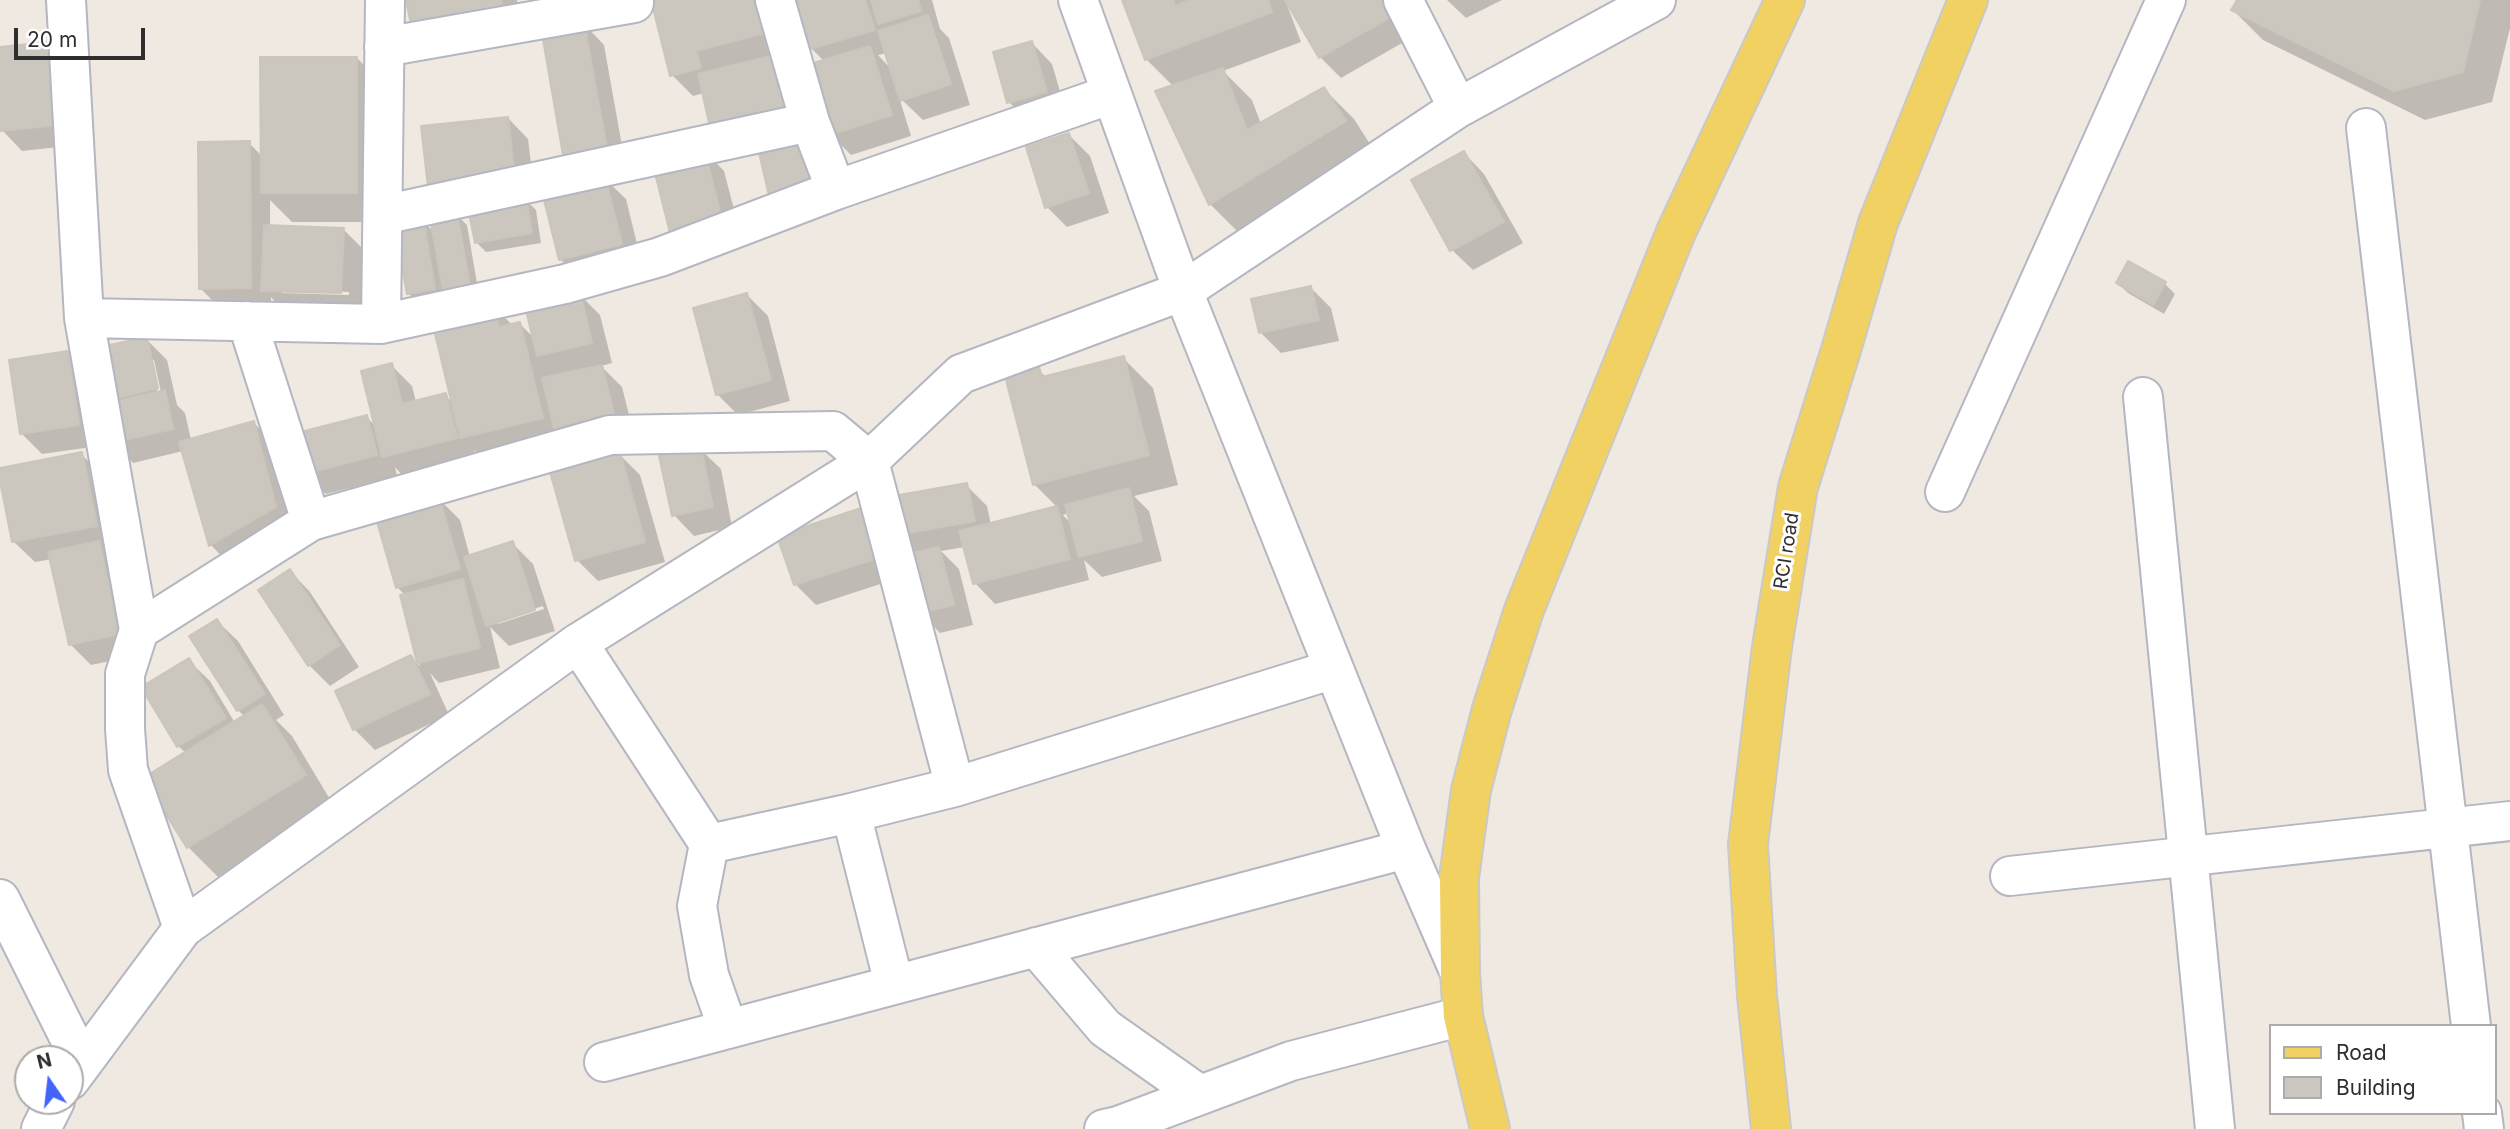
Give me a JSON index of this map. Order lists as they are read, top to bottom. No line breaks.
{"streets":{"main road":["RCI road"]},"legend":["Road","Building"],"scale_bar":"20 m","north":"top"}
